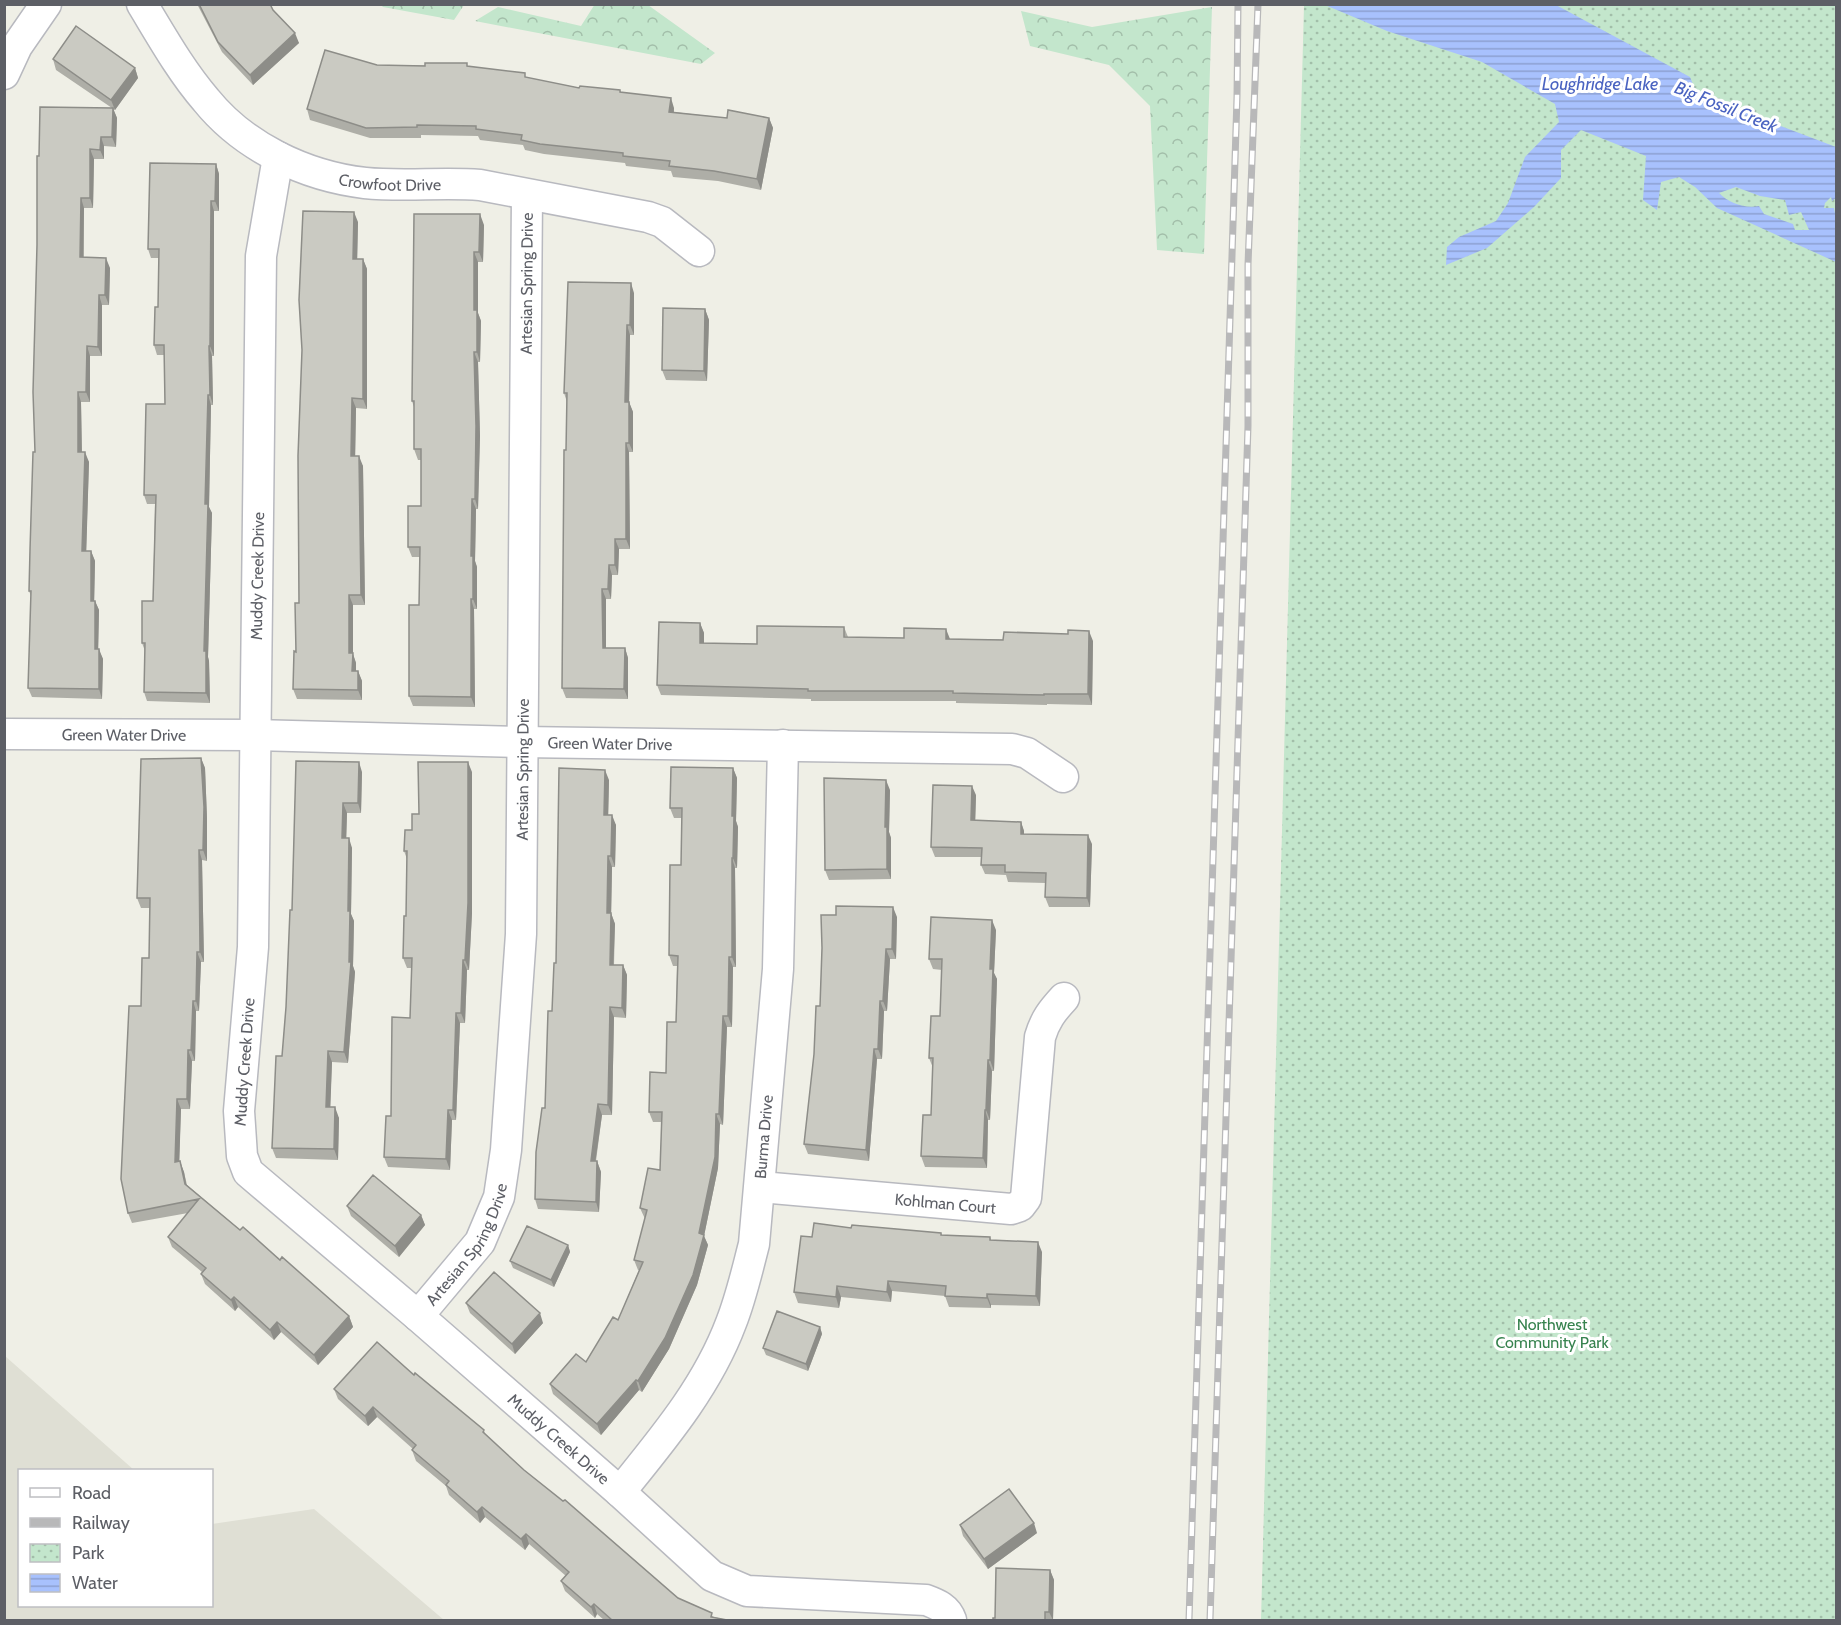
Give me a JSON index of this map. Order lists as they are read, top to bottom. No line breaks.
{"streets":{"street":["Crowfoot Drive","Artesian Spring Drive","Muddy Creek Drive","Green Water Drive","Burma Drive","Kohlman Court"]},"crossings":[["Crowfoot Drive","Artesian Spring Drive"],["Crowfoot Drive","Muddy Creek Drive"],["Artesian Spring Drive","Muddy Creek Drive"],["Artesian Spring Drive","Green Water Drive"],["Muddy Creek Drive","Green Water Drive"],["Muddy Creek Drive","Burma Drive"],["Green Water Drive","Burma Drive"],["Burma Drive","Kohlman Court"]],"water":["Loughridge Lake","Big Fossil Creek"],"parks":["Northwest Community Park"],"legend":["Road","Railway","Park","Water"]}
